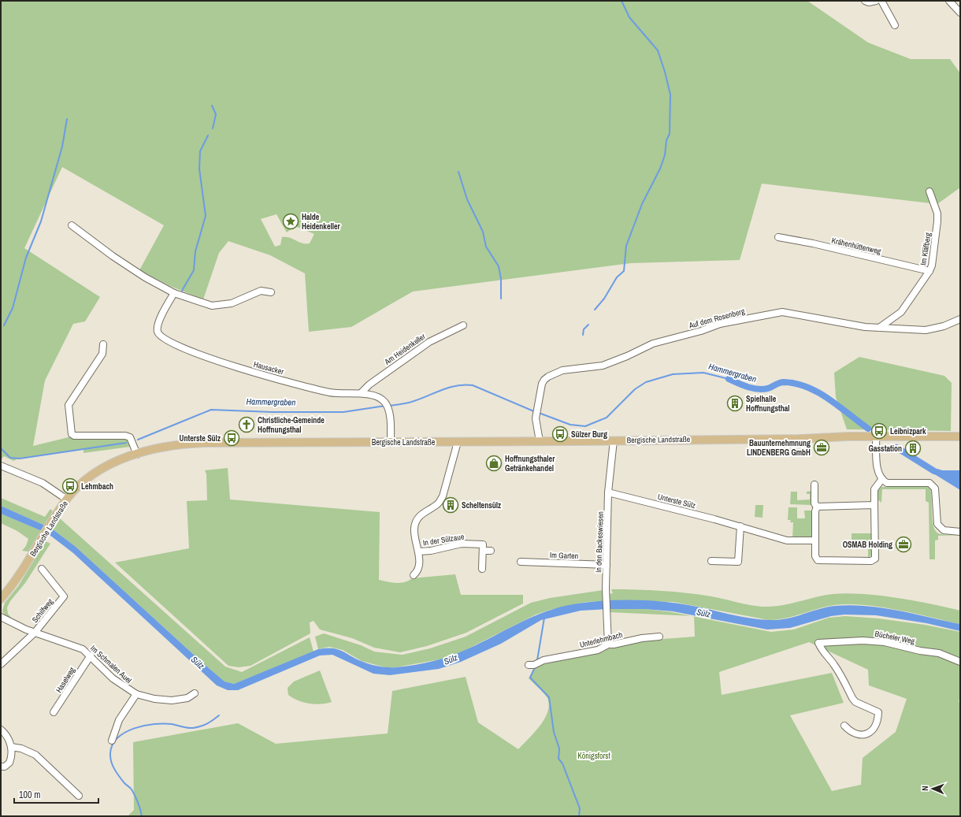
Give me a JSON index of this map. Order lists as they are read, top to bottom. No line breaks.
{"streets":{"main road":["Bergische Landstraße"],"street":["Krähenhüttenweg","Im Kläfberg","Auf dem Rosenberg","Am Heidenkeller","Hausacker","Unterste Sülz","In der Sülzaue","In den Backeswiesen","Im Garten","Schilfweg","Bücheler Weg","Unterlehmbach","Im Schmalen Auel","Haselweg"]},"crossings":[["Krähenhüttenweg","Im Kläfberg"],["Im Kläfberg","Auf dem Rosenberg"],["Auf dem Rosenberg","Bergische Landstraße"],["Am Heidenkeller","Hausacker"],["Hausacker","Bergische Landstraße"],["Bergische Landstraße","In den Backeswiesen"],["Unterste Sülz","In den Backeswiesen"],["In den Backeswiesen","Im Garten"],["In den Backeswiesen","Unterlehmbach"],["Schilfweg","Im Schmalen Auel"],["Im Schmalen Auel","Haselweg"]],"water":["Hammergraben","Sülz"],"parks":["Königsforst"],"places":{"place":["Halde Heidenkeller"],"building":["Spielhalle Hoffnungsthal","Gasstation","Scheltensülz"],"church":["Christliche-Gemeinde Hoffnungsthal"],"bus stop":["Leibnizpark","Sülzer Burg","Unterste Sülz","Lehmbach"],"office":["Bauunternehmnung LINDENBERG GmbH","OSMAB Holding"],"shop":["Hoffnungsthaler Getränkehandel"]},"scale_bar":"100 m","north":"left"}
